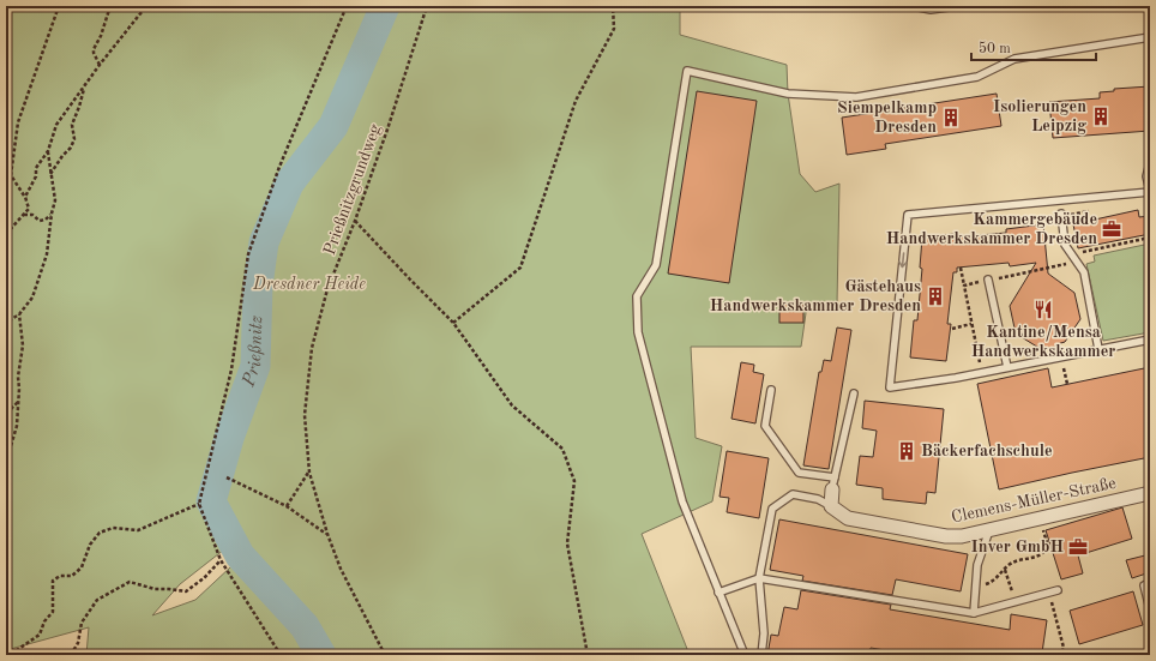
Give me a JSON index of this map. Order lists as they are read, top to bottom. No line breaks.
{"streets":{"street":["Clemens-Müller-Straße"],"path":["Prießnitzgrundweg"]},"water":["Prießnitz"],"parks":["Dresdner Heide"],"places":{"building":["Isolierungen Leipzig","Siempelkamp Dresden","Gästehaus Handwerkskammer Dresden","Bäckerfachschule"],"office":["Kammergebäude Handwerkskammer Dresden","Inver GmbH"],"restaurant":["Kantine/Mensa Handwerkskammer"]},"scale_bar":"50 m"}
